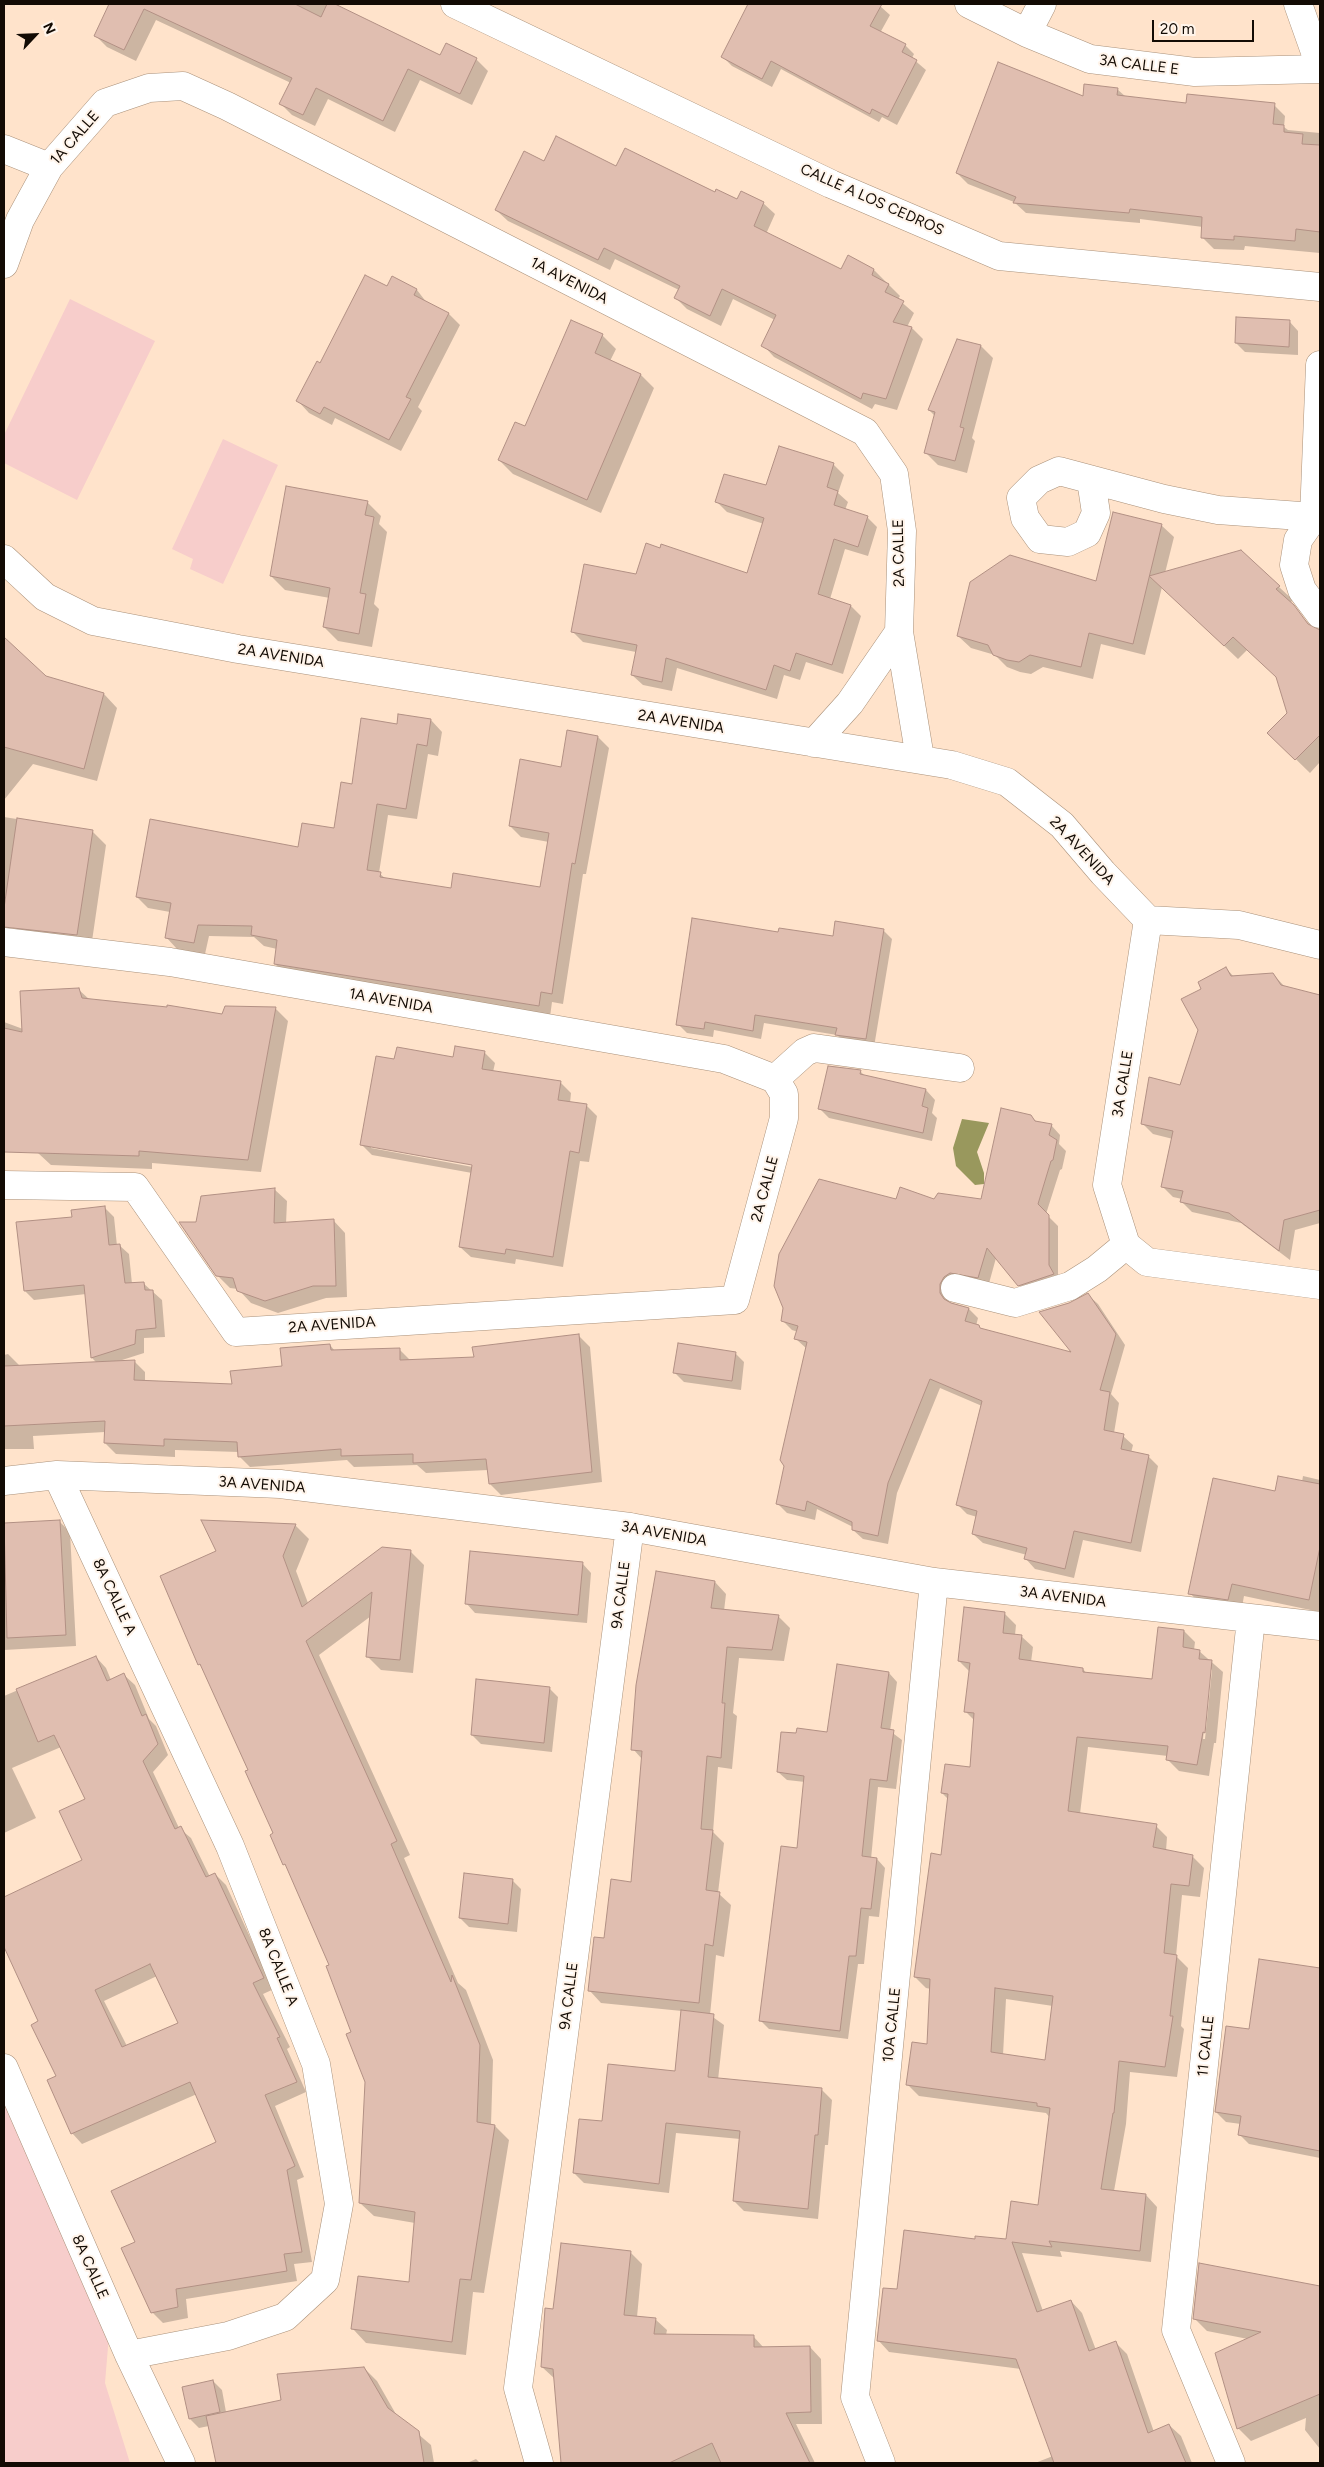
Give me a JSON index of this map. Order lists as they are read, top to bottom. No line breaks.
{"streets":{"street":["3A CALLE E","1A CALLE","CALLE A LOS CEDROS","1A AVENIDA","2A CALLE","2A AVENIDA","3A CALLE","3A AVENIDA","9A CALLE","8A CALLE A","10A CALLE","11 CALLE","8A CALLE"]},"crossings":[["1A CALLE","1A AVENIDA"],["1A AVENIDA","2A CALLE"],["2A CALLE","2A AVENIDA"],["2A AVENIDA","3A CALLE"],["3A AVENIDA","9A CALLE"],["3A AVENIDA","8A CALLE A"],["3A AVENIDA","10A CALLE"],["3A AVENIDA","11 CALLE"],["8A CALLE A","8A CALLE"]],"scale_bar":"20 m","north":"top right"}
